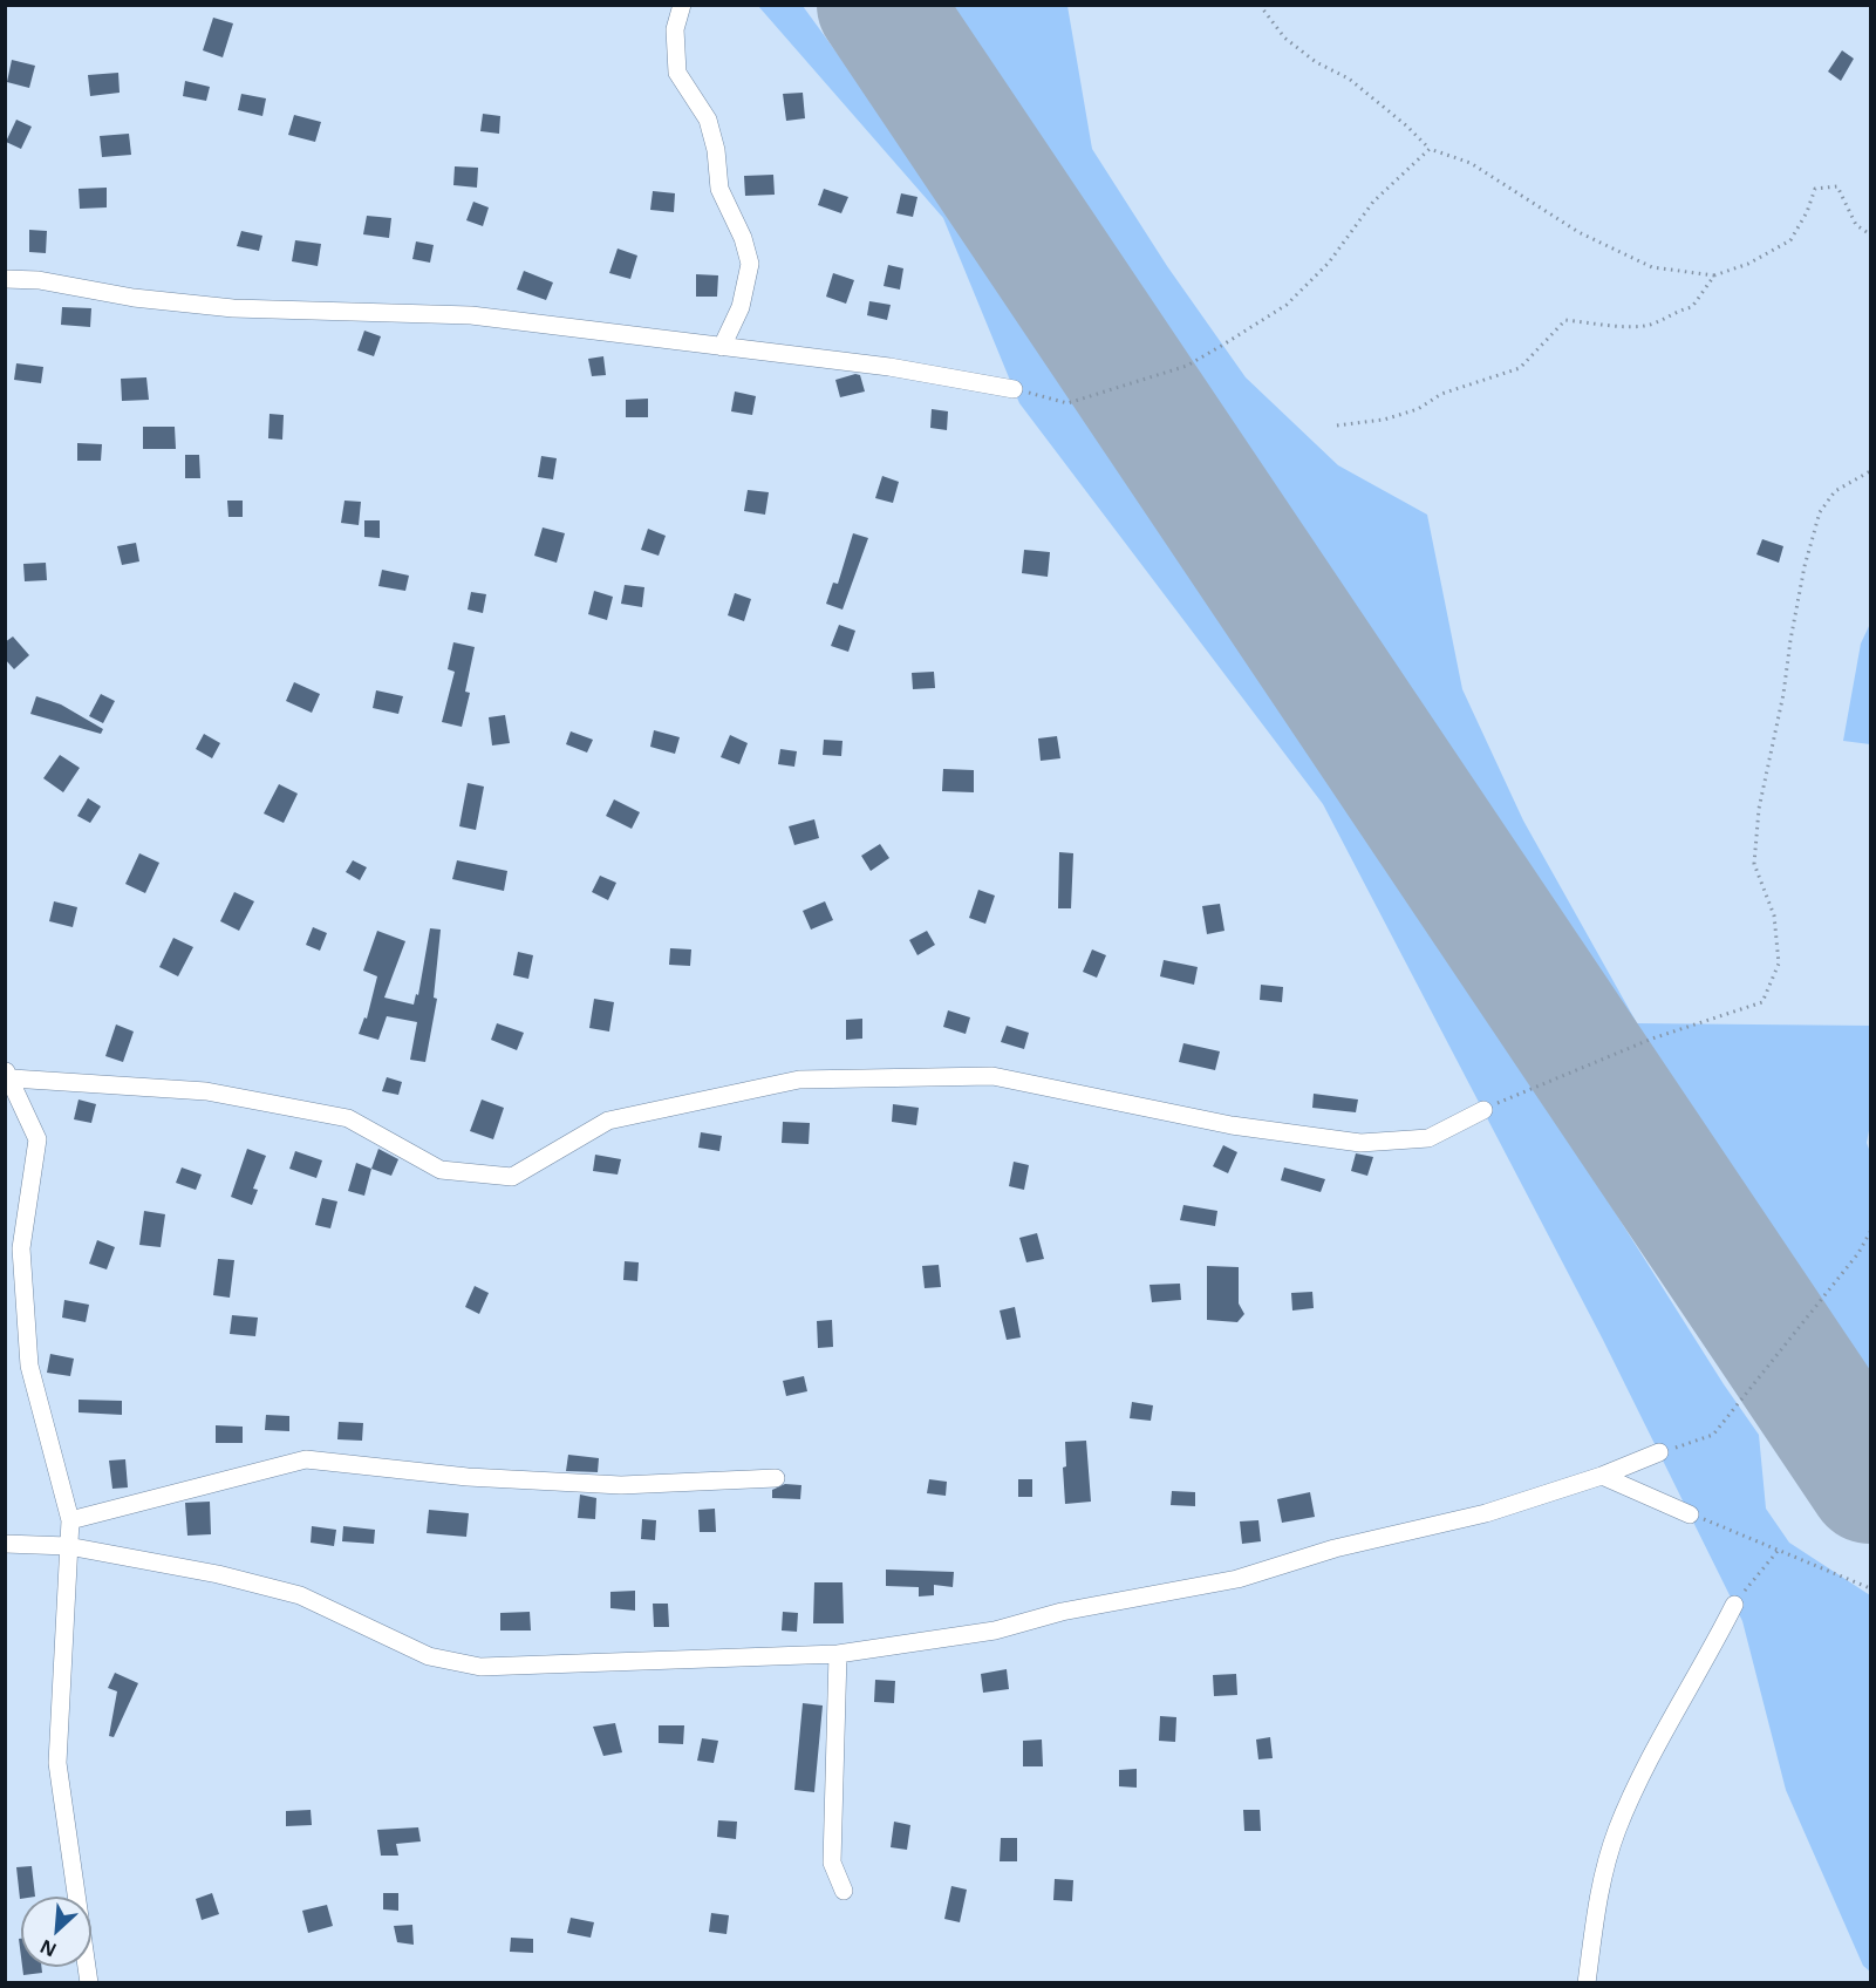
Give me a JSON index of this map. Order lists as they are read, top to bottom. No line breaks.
{"north":"bottom left"}
